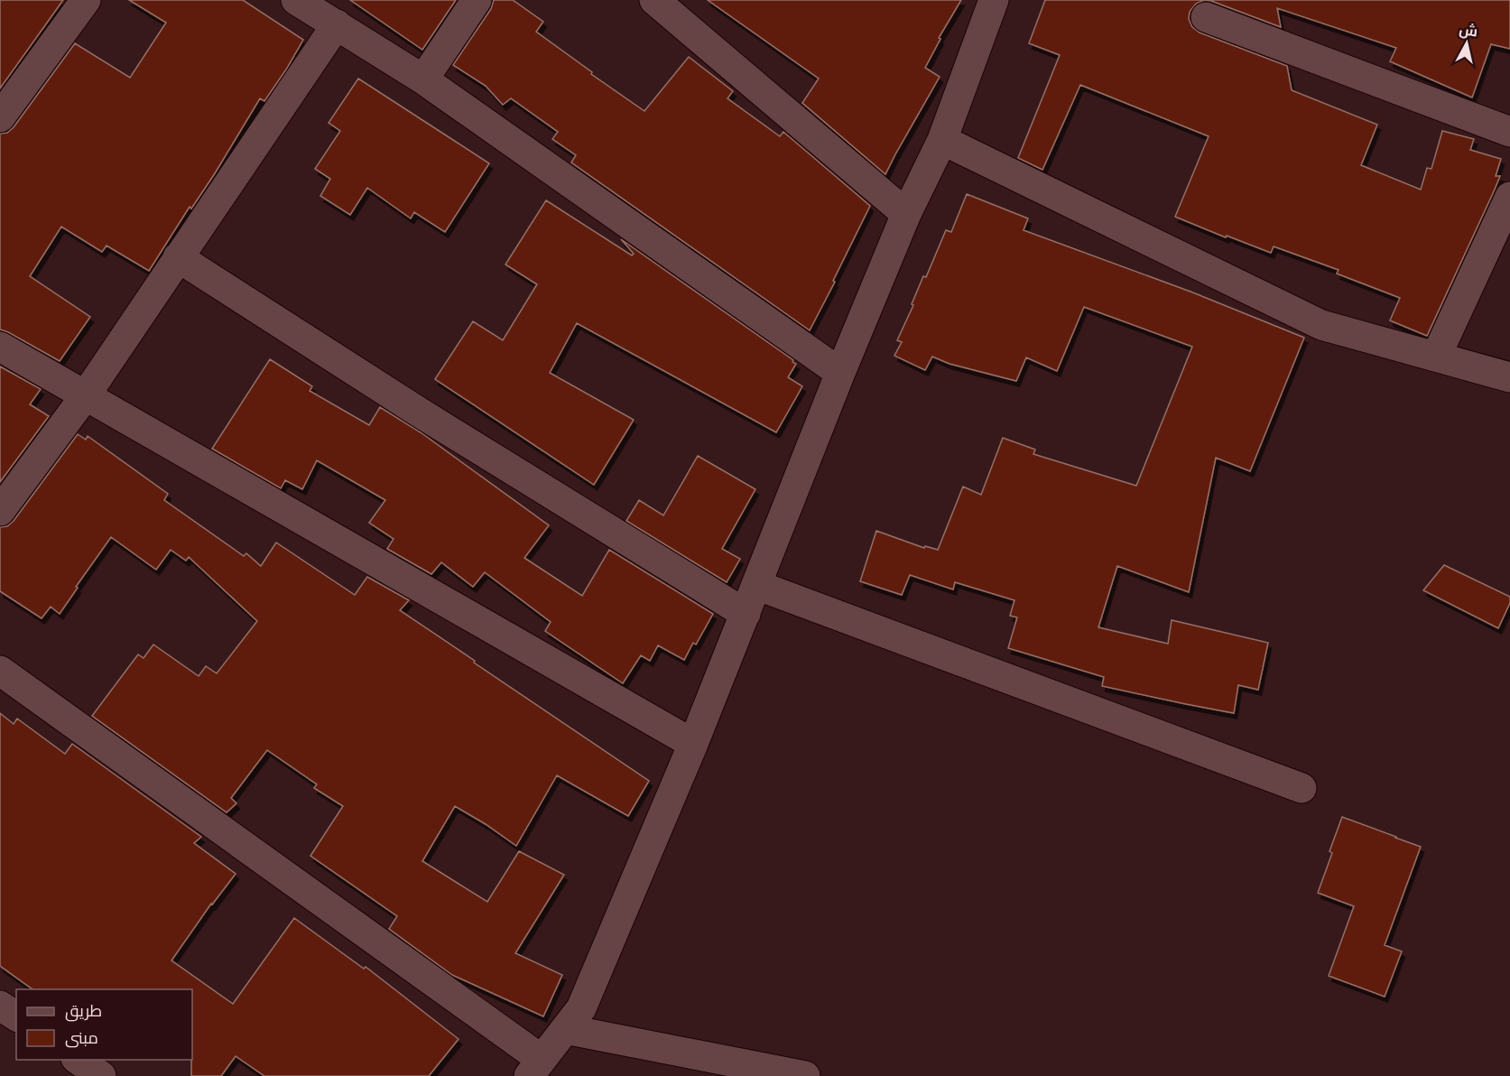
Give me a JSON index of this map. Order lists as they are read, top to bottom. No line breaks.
{"legend":["طريق","مبنى"],"north":"top"}
